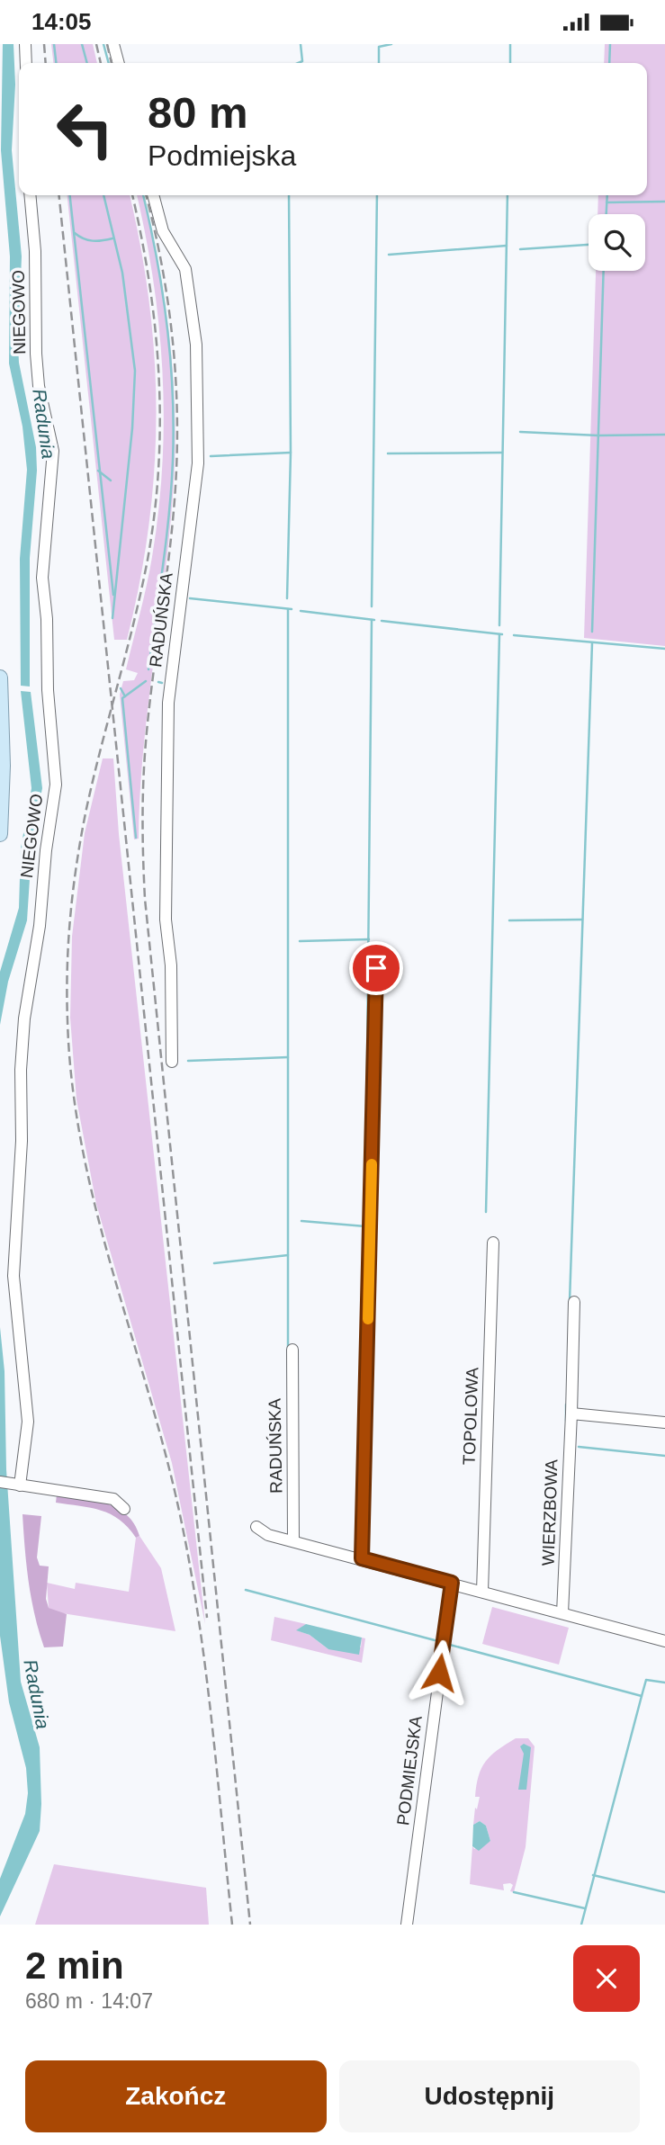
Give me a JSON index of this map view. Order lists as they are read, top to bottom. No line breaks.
{"streets":{"street":["NIEGOWO","RADUŃSKA","TOPOLOWA","WIERZBOWA","PODMIEJSKA"]},"water":["Radunia"],"page":{"status":"14:05","turn":["80 m","Podmiejska"],"heading":["2 min","680 m · 14:07"],"buttons":["Zakończ","Udostępnij"]}}
